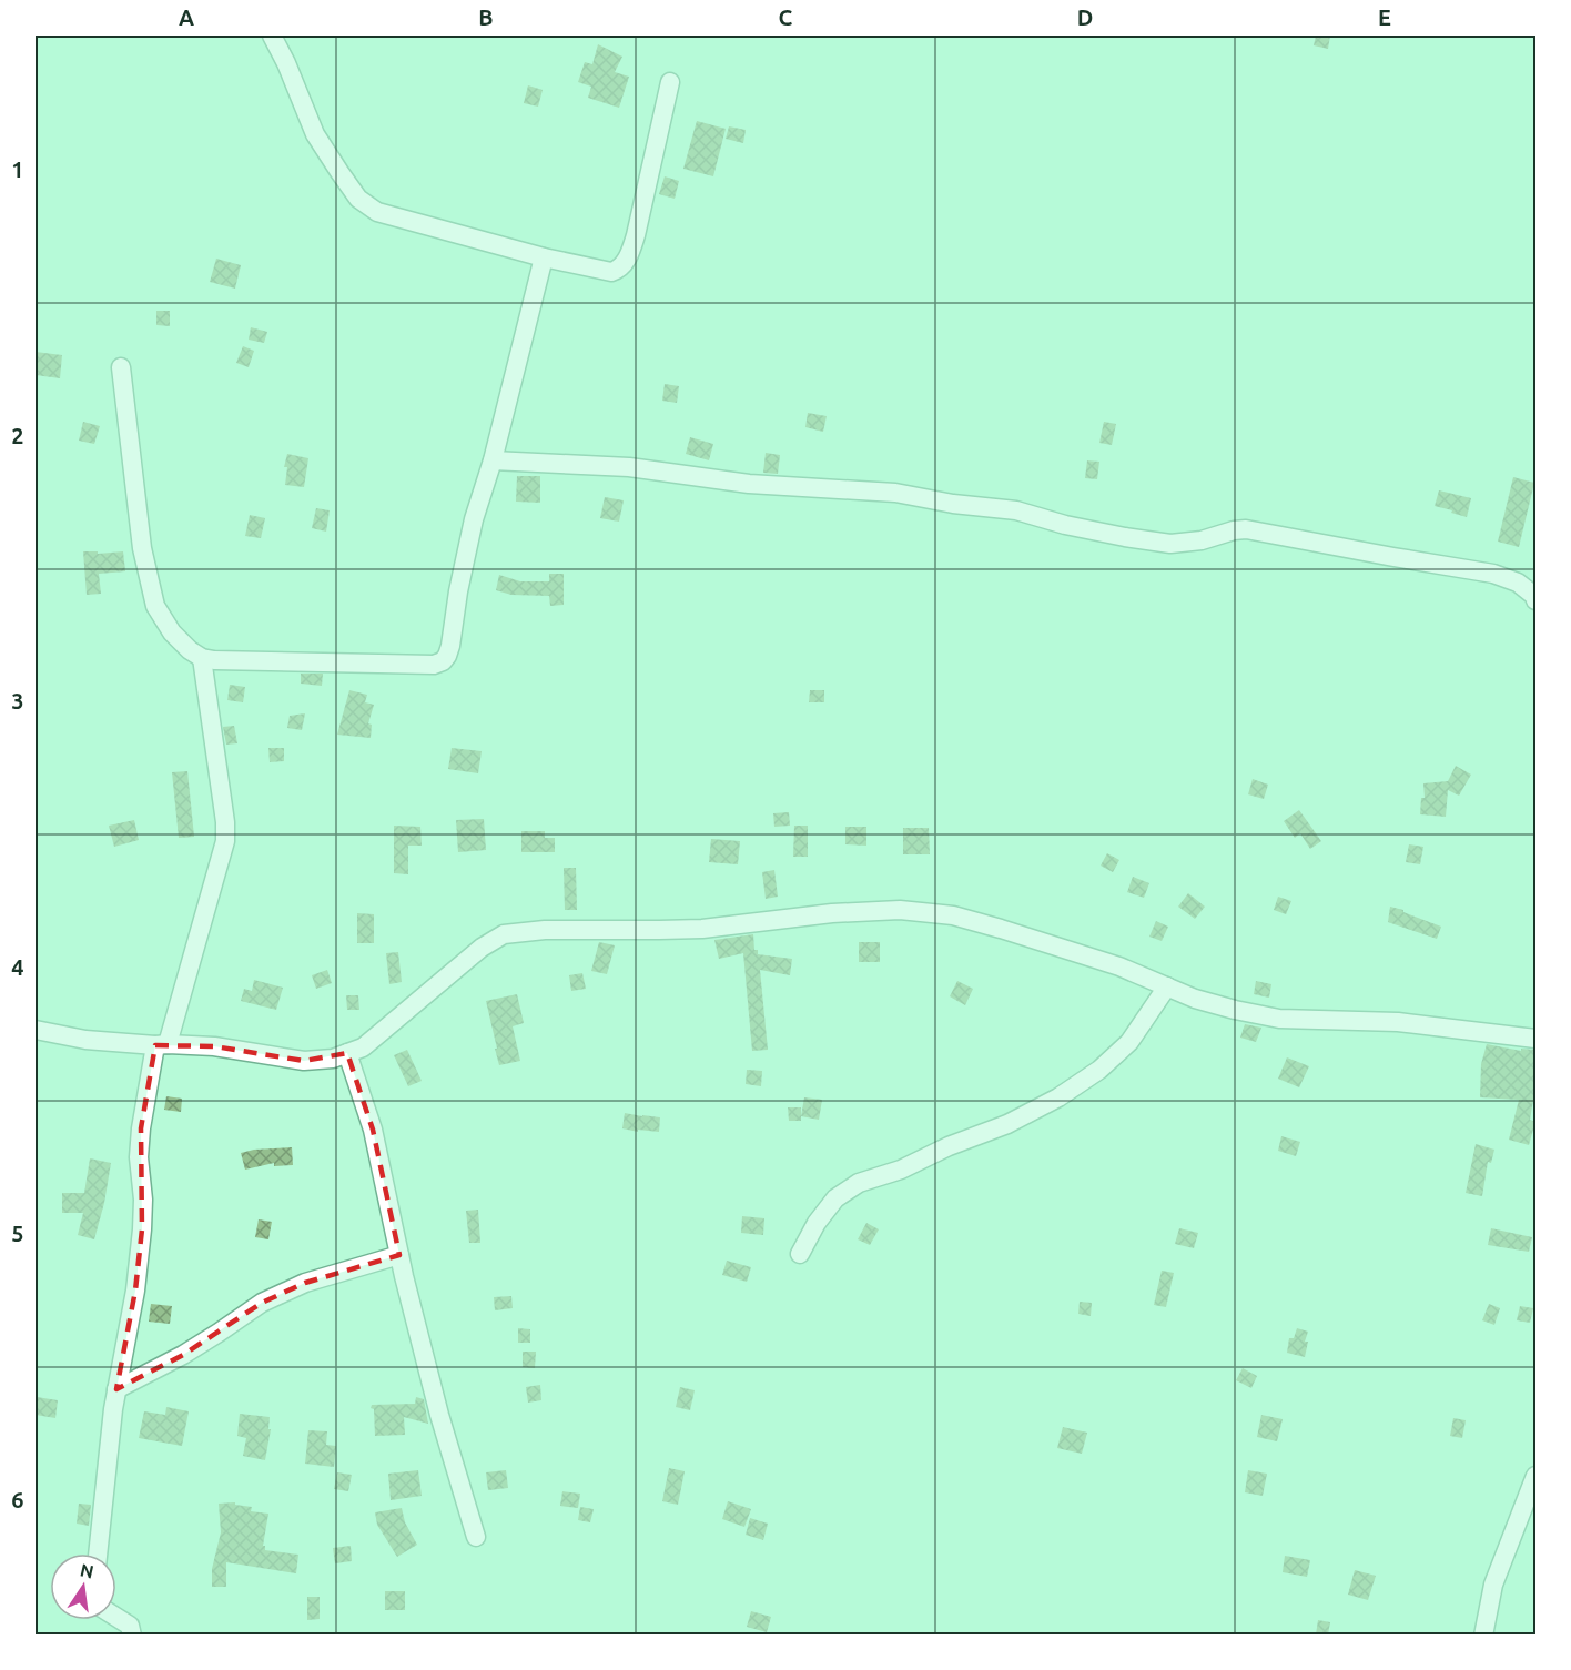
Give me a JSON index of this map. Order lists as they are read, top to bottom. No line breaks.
{"north":"top","grid":{"columns":["A","B","C","D","E"],"rows":["1","2","3","4","5","6"]}}
